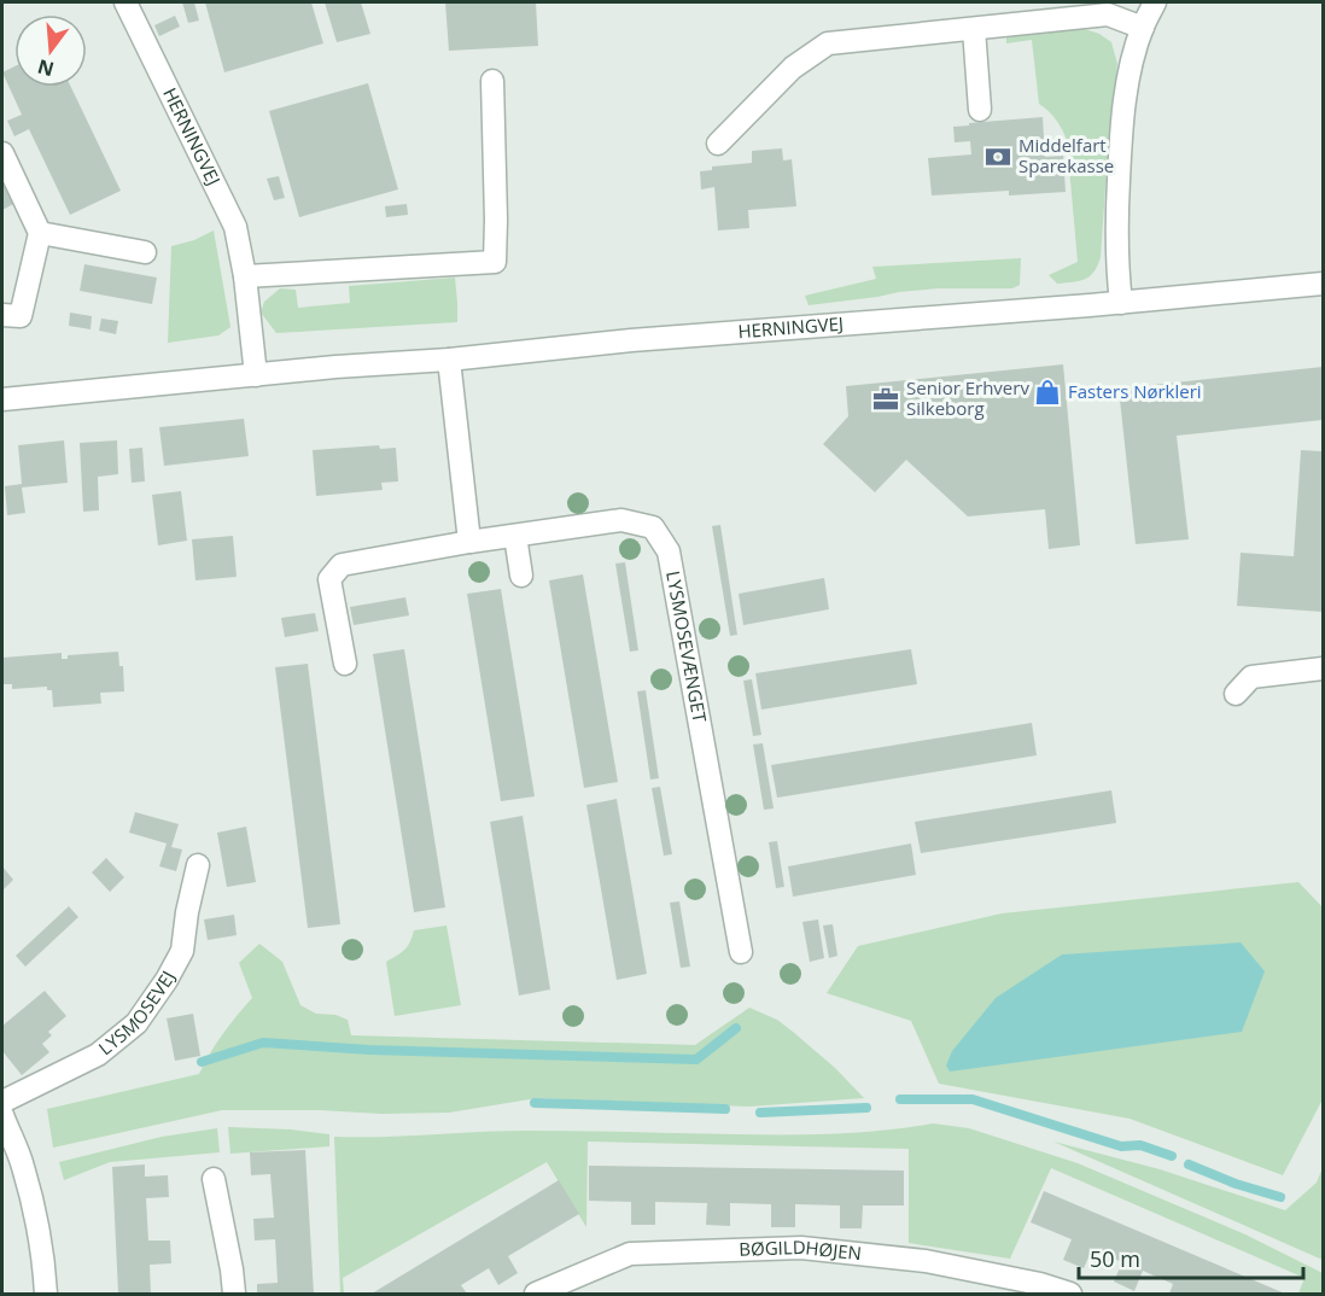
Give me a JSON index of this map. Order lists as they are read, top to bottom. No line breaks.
{"streets":{"street":["HERNINGVEJ","LYSMOSEVÆNGET","LYSMOSEVEJ","BØGILDHØJEN"]},"places":{"bank":["Middelfart Sparekasse"],"shop":["Fasters Nørkleri"],"office":["Senior Erhverv Silkeborg"]},"scale_bar":"50 m","north":"bottom"}
